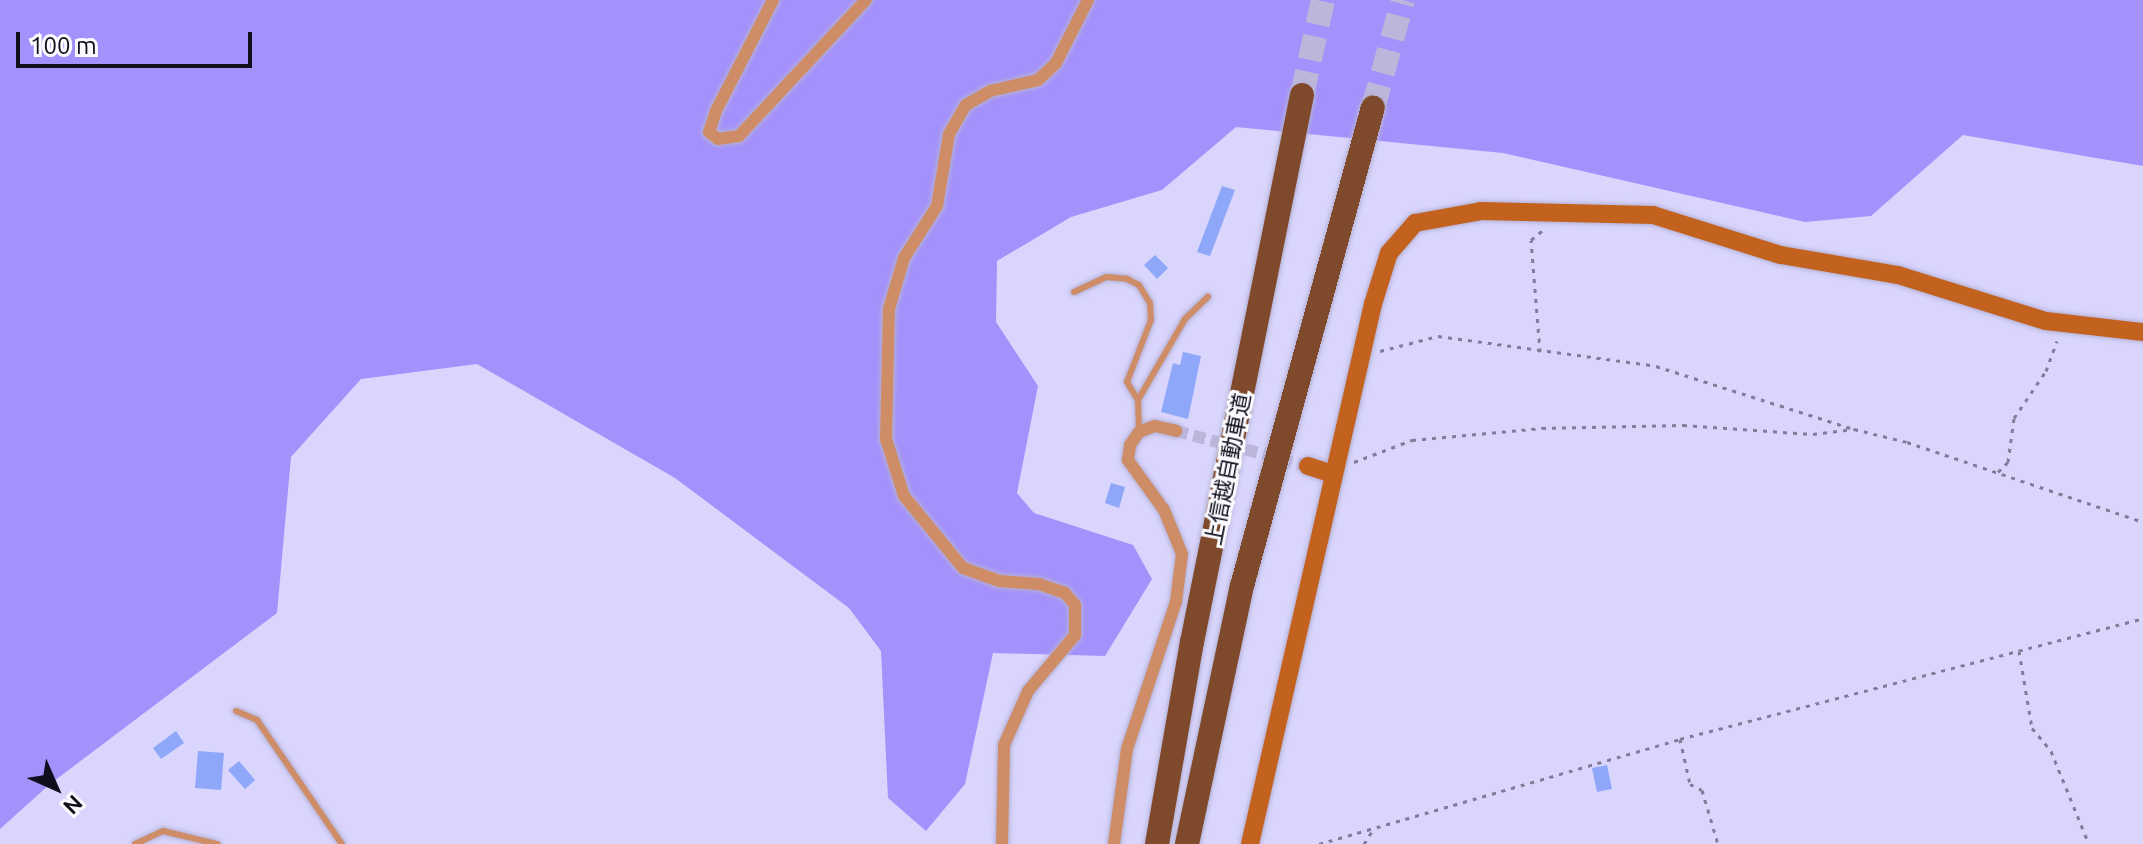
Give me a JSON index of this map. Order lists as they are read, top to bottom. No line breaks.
{"streets":{"highway":["上信越自動車道"]},"scale_bar":"100 m","north":"bottom right"}
